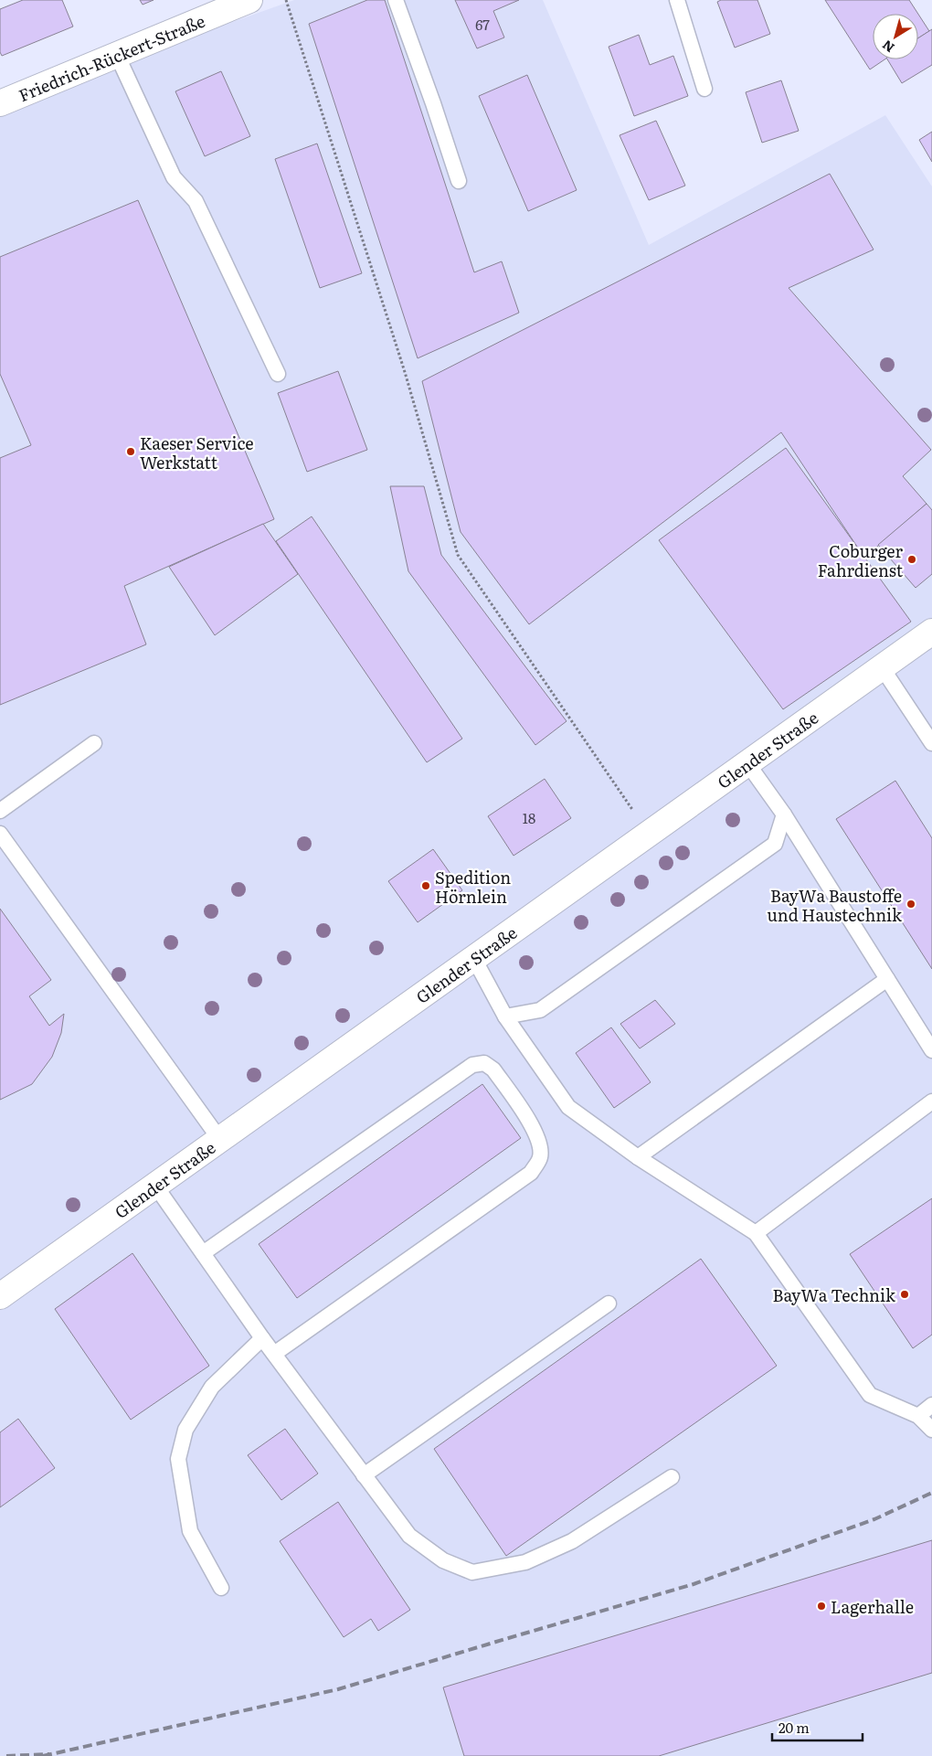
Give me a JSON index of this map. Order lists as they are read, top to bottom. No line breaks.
{"streets":{"street":["Friedrich-Rückert-Straße","Glender Straße"]},"places":["Kaeser Service Werkstatt","Coburger Fahrdienst","Spedition Hörnlein","BayWa Baustoffe und Haustechnik","BayWa Technik","Lagerhalle"],"house_numbers":["67","18"],"scale_bar":"20 m","north":"bottom left"}
